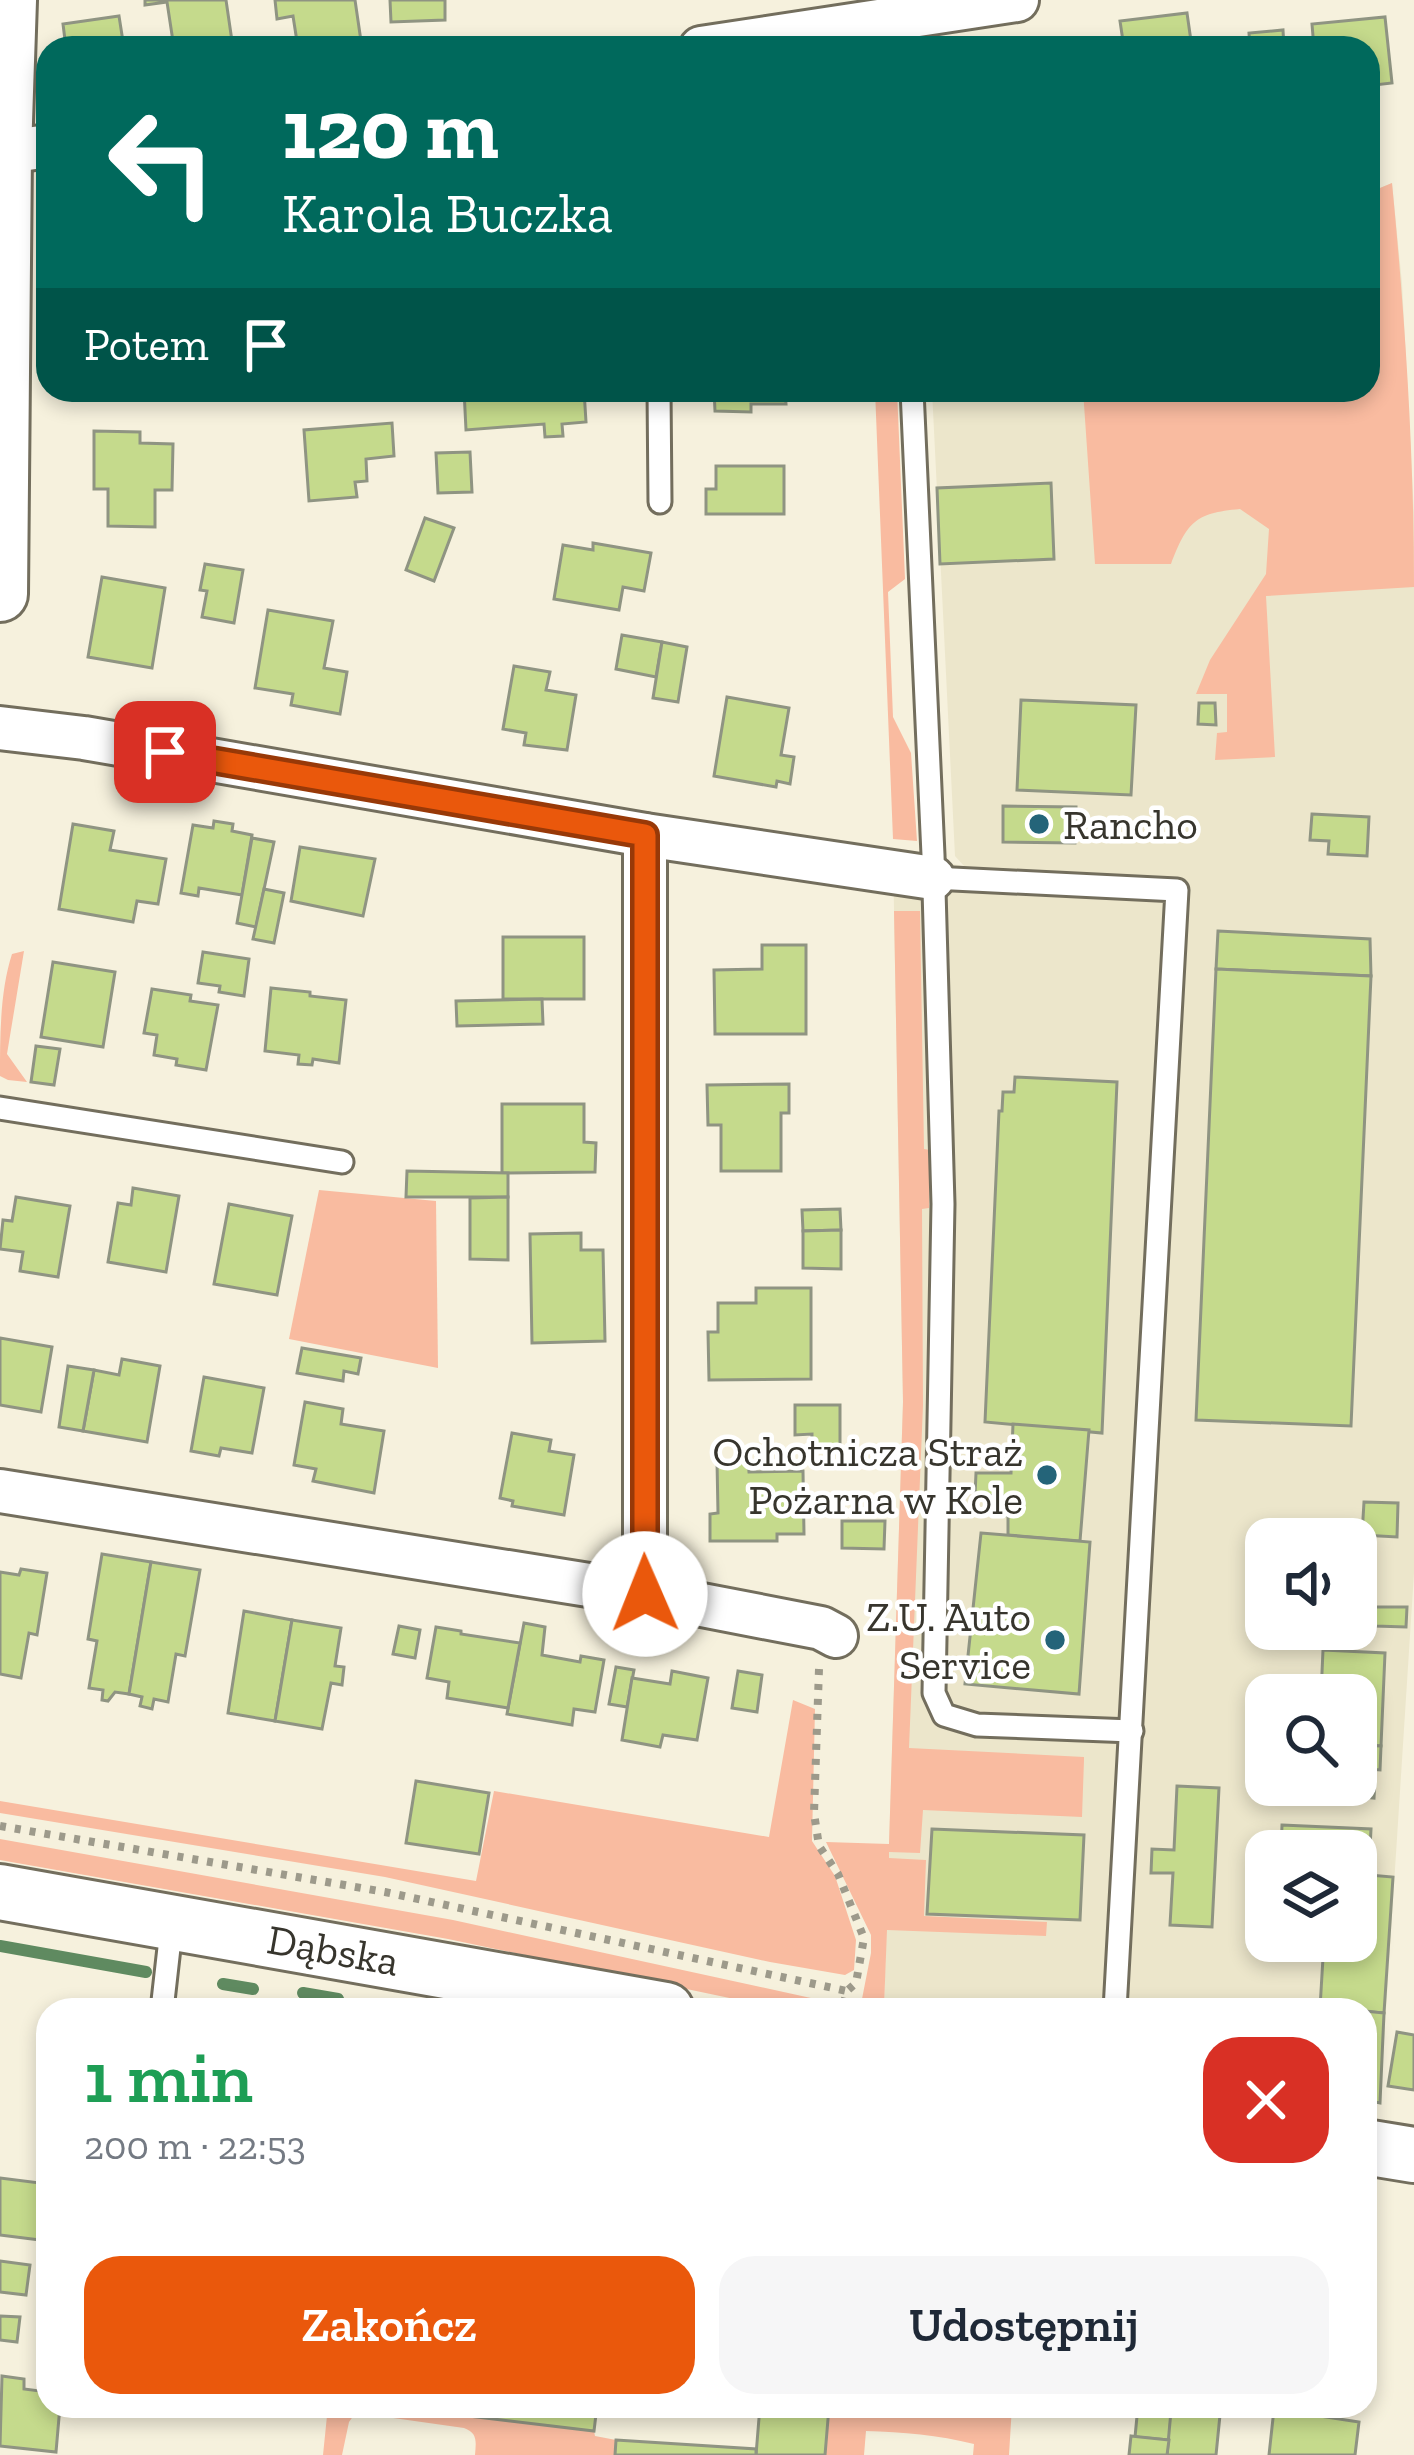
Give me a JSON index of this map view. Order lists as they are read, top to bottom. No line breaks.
{"streets":{"street":["Dąbska"]},"places":["Rancho","Ochotnicza Straż Pożarna w Kole","Z.U. Auto Service"],"page":{"turn":["120 m","Karola Buczka"],"then":"Potem","heading":["1 min","200 m · 22:53"],"buttons":["Zakończ","Udostępnij"]}}
